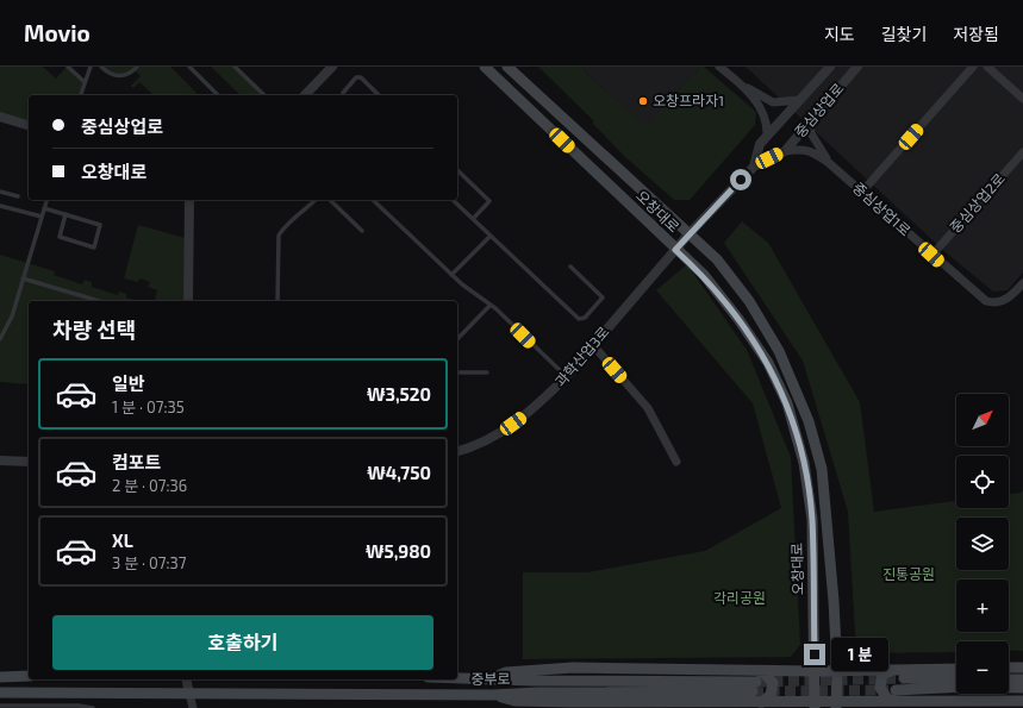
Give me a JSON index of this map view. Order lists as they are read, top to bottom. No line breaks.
{"streets":{"main road":["오창대로","중부로"],"street":["중심상업로","중심상업2로","중심상업1로","과학산업3로"]},"crossings":[["중심상업로","오창대로"],["중심상업로","과학산업3로"],["중심상업2로","중심상업1로"],["오창대로","과학산업3로"]],"parks":["진통공원","각리공원"],"places":["오창프라자1"],"north":"top right","page":{"header":"Movio","nav":["지도","길찾기","저장됨"],"banner":["중심상업로","오창대로"],"heading":"차량 선택","list":[{"name":"일반","note":"1 분 · 07:35","value":"₩3,520"},{"name":"컴포트","note":"2 분 · 07:36","value":"₩4,750"},{"name":"XL","note":"3 분 · 07:37","value":"₩5,980"}],"map_buttons":["+","−"],"buttons":"호출하기","bubble":"1 분"}}
